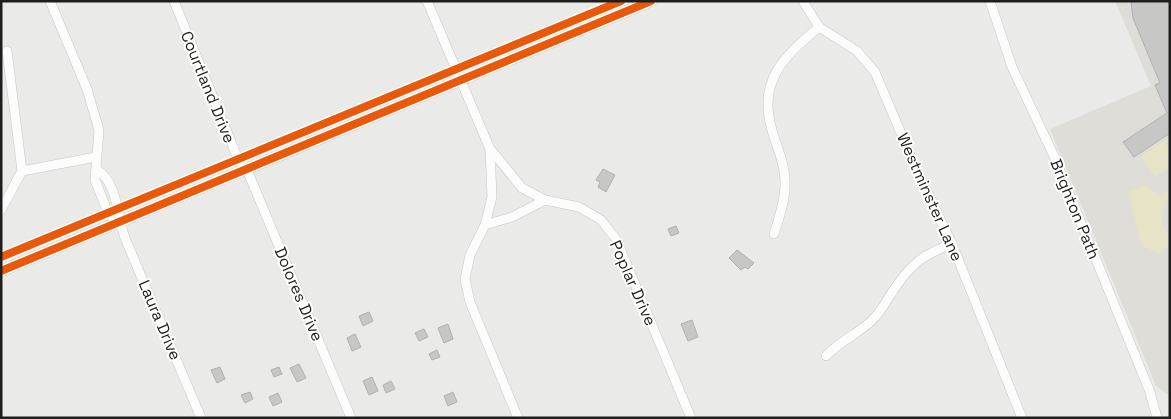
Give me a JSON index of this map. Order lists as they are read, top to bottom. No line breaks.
{"streets":{"street":["Courtland Drive","Westminster Lane","Brighton Path","Poplar Drive","Dolores Drive","Laura Drive"]},"crossings":[["Courtland Drive","Dolores Drive"]]}
